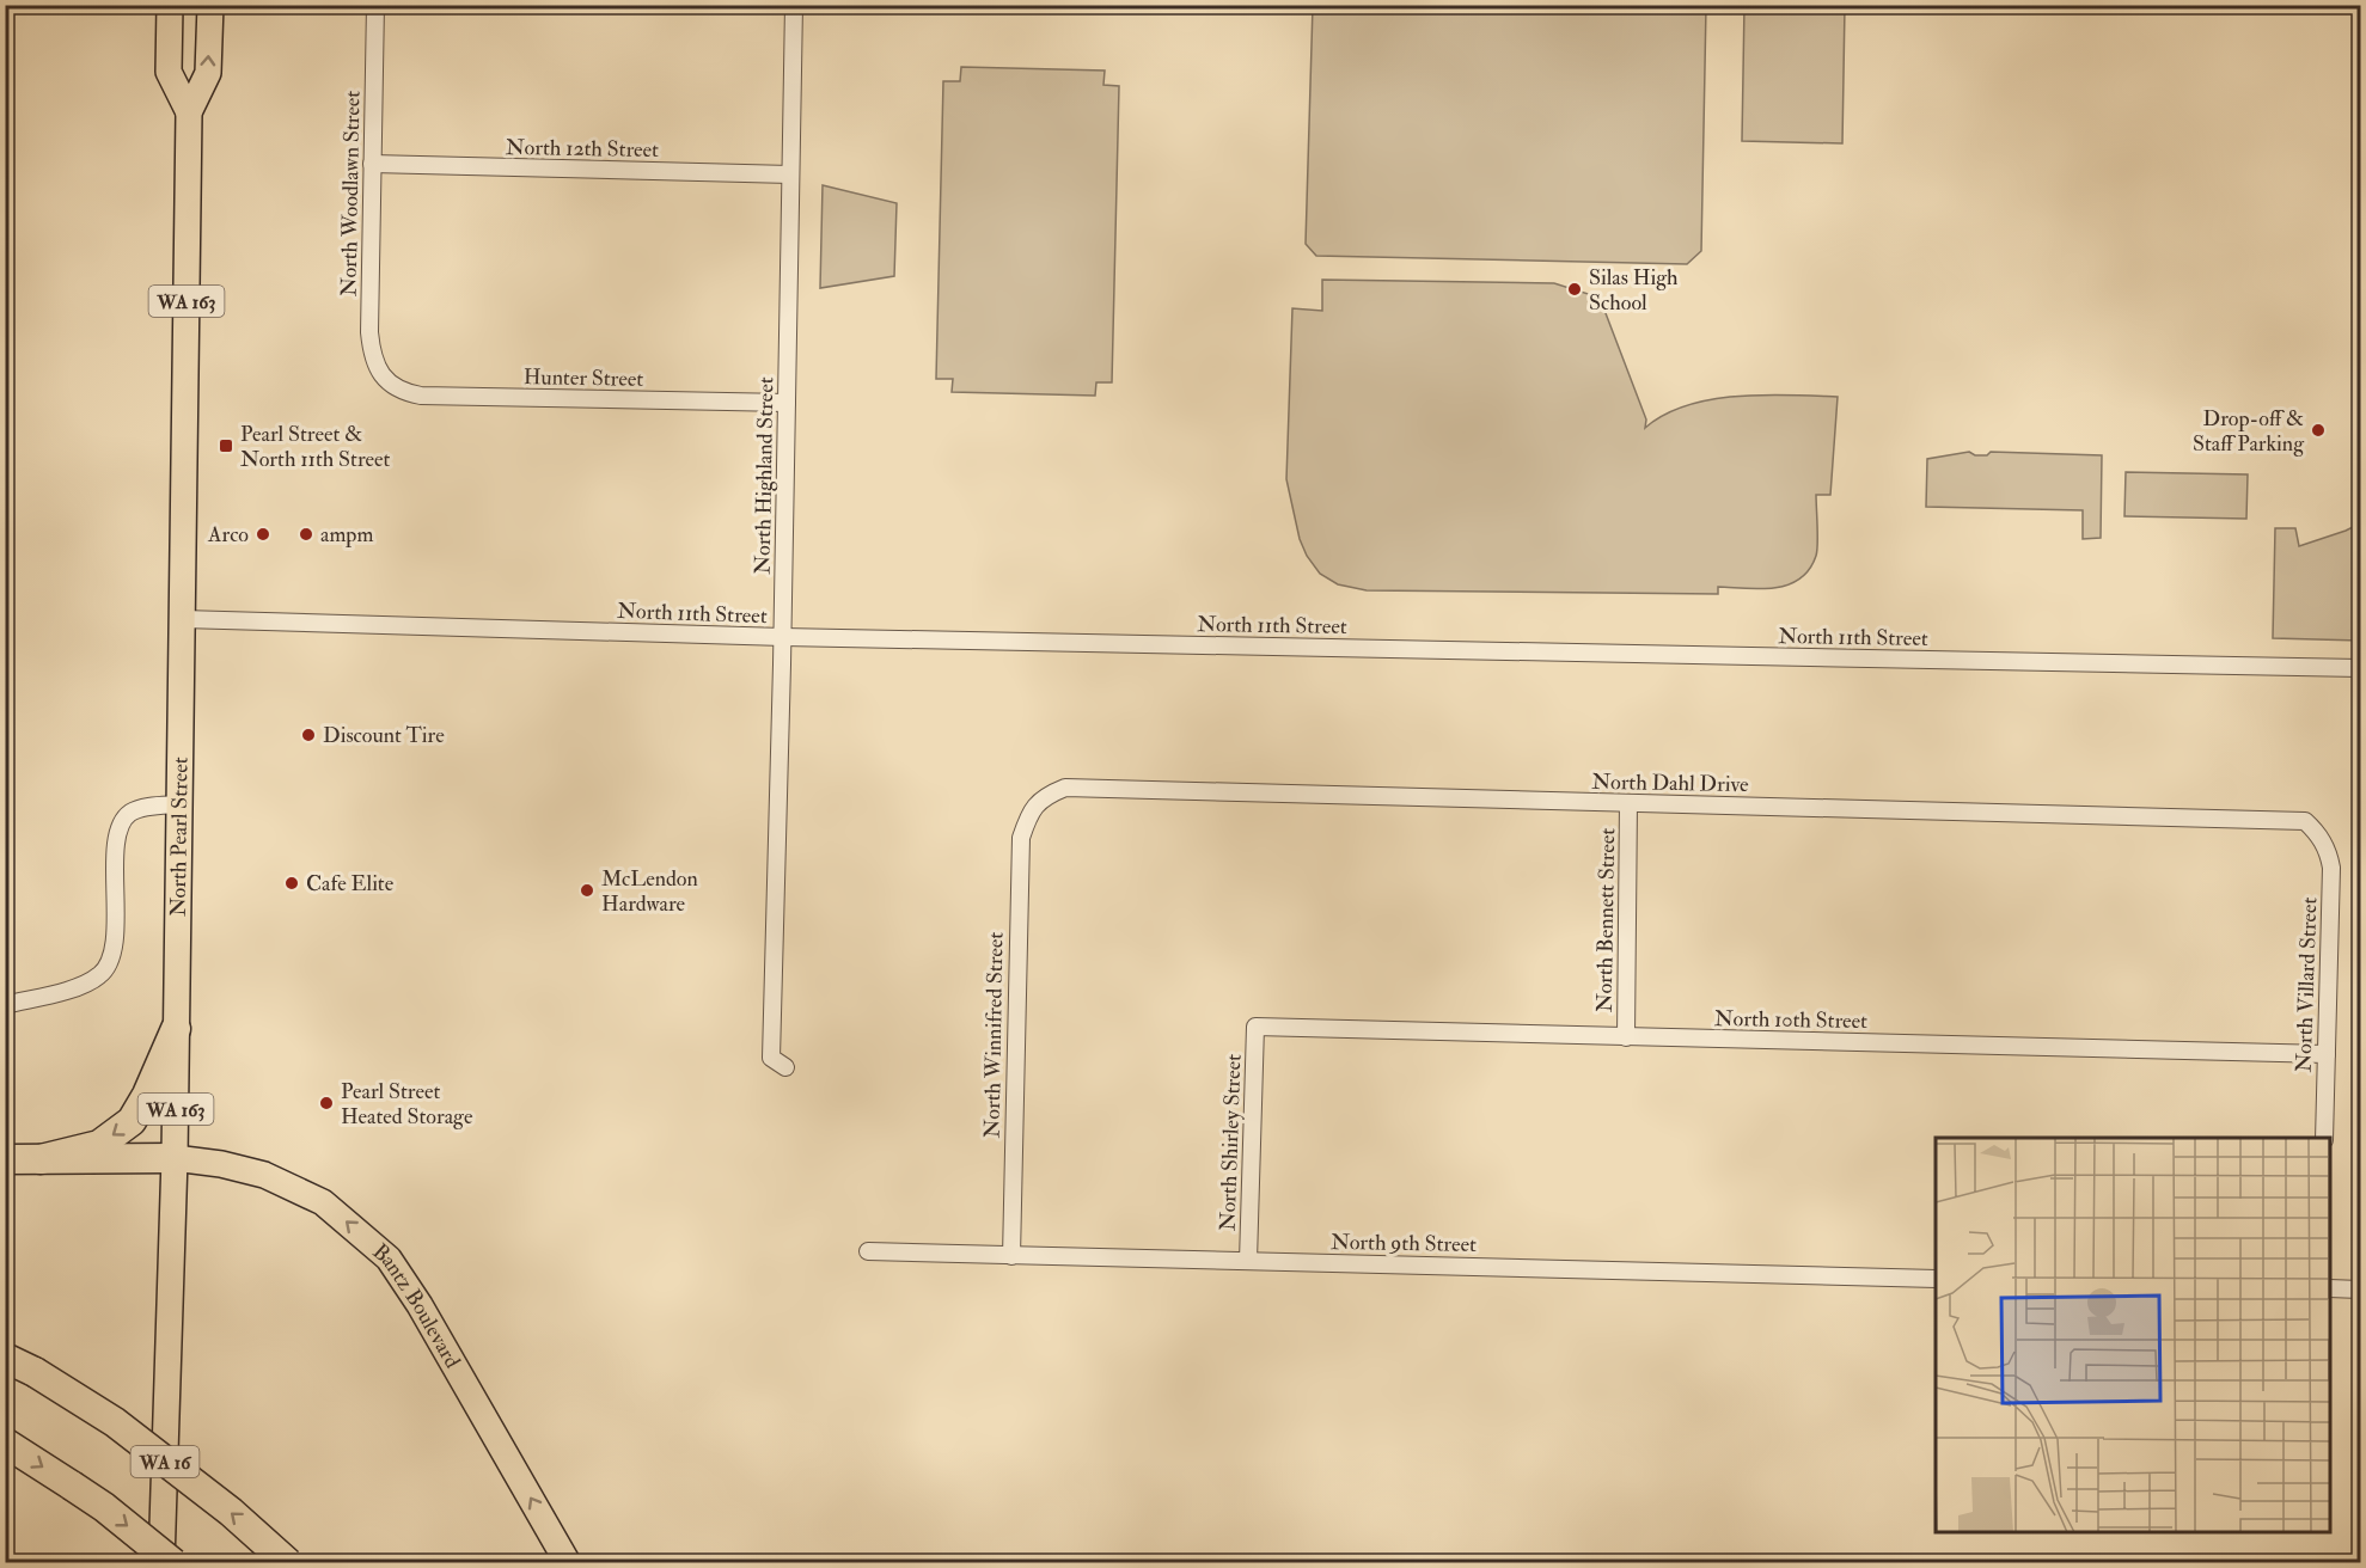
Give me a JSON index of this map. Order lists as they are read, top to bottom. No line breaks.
{"streets":{"highway":["WA 16"],"main road":["WA 163","North Pearl Street","Bantz Boulevard"],"street":["North 12th Street","North Woodlawn Street","Hunter Street","North Highland Street","North 11th Street","North Dahl Drive","North Bennett Street","North Villard Street","North 10th Street","North Winnifred Street","North Shirley Street","North 9th Street"]},"crossings":[["North 12th Street","North Woodlawn Street"],["North 12th Street","North Highland Street"],["North Woodlawn Street","Hunter Street"],["Hunter Street","North Highland Street"],["North Highland Street","North 11th Street"],["North 11th Street","North Pearl Street"],["North Dahl Drive","North Bennett Street"],["North Dahl Drive","North Villard Street"],["North Dahl Drive","North Winnifred Street"],["North Pearl Street","Bantz Boulevard"],["North Bennett Street","North 10th Street"],["North Villard Street","North 10th Street"],["North 10th Street","North Shirley Street"],["North Winnifred Street","North 9th Street"],["North Shirley Street","North 9th Street"]],"one_way":["Bantz Boulevard"],"places":{"other":["Silas High School","Drop-off & Staff Parking","Arco","ampm","Discount Tire","Cafe Elite","McLendon Hardware","Pearl Street Heated Storage"],"transit":["Pearl Street & North 11th Street"]}}
